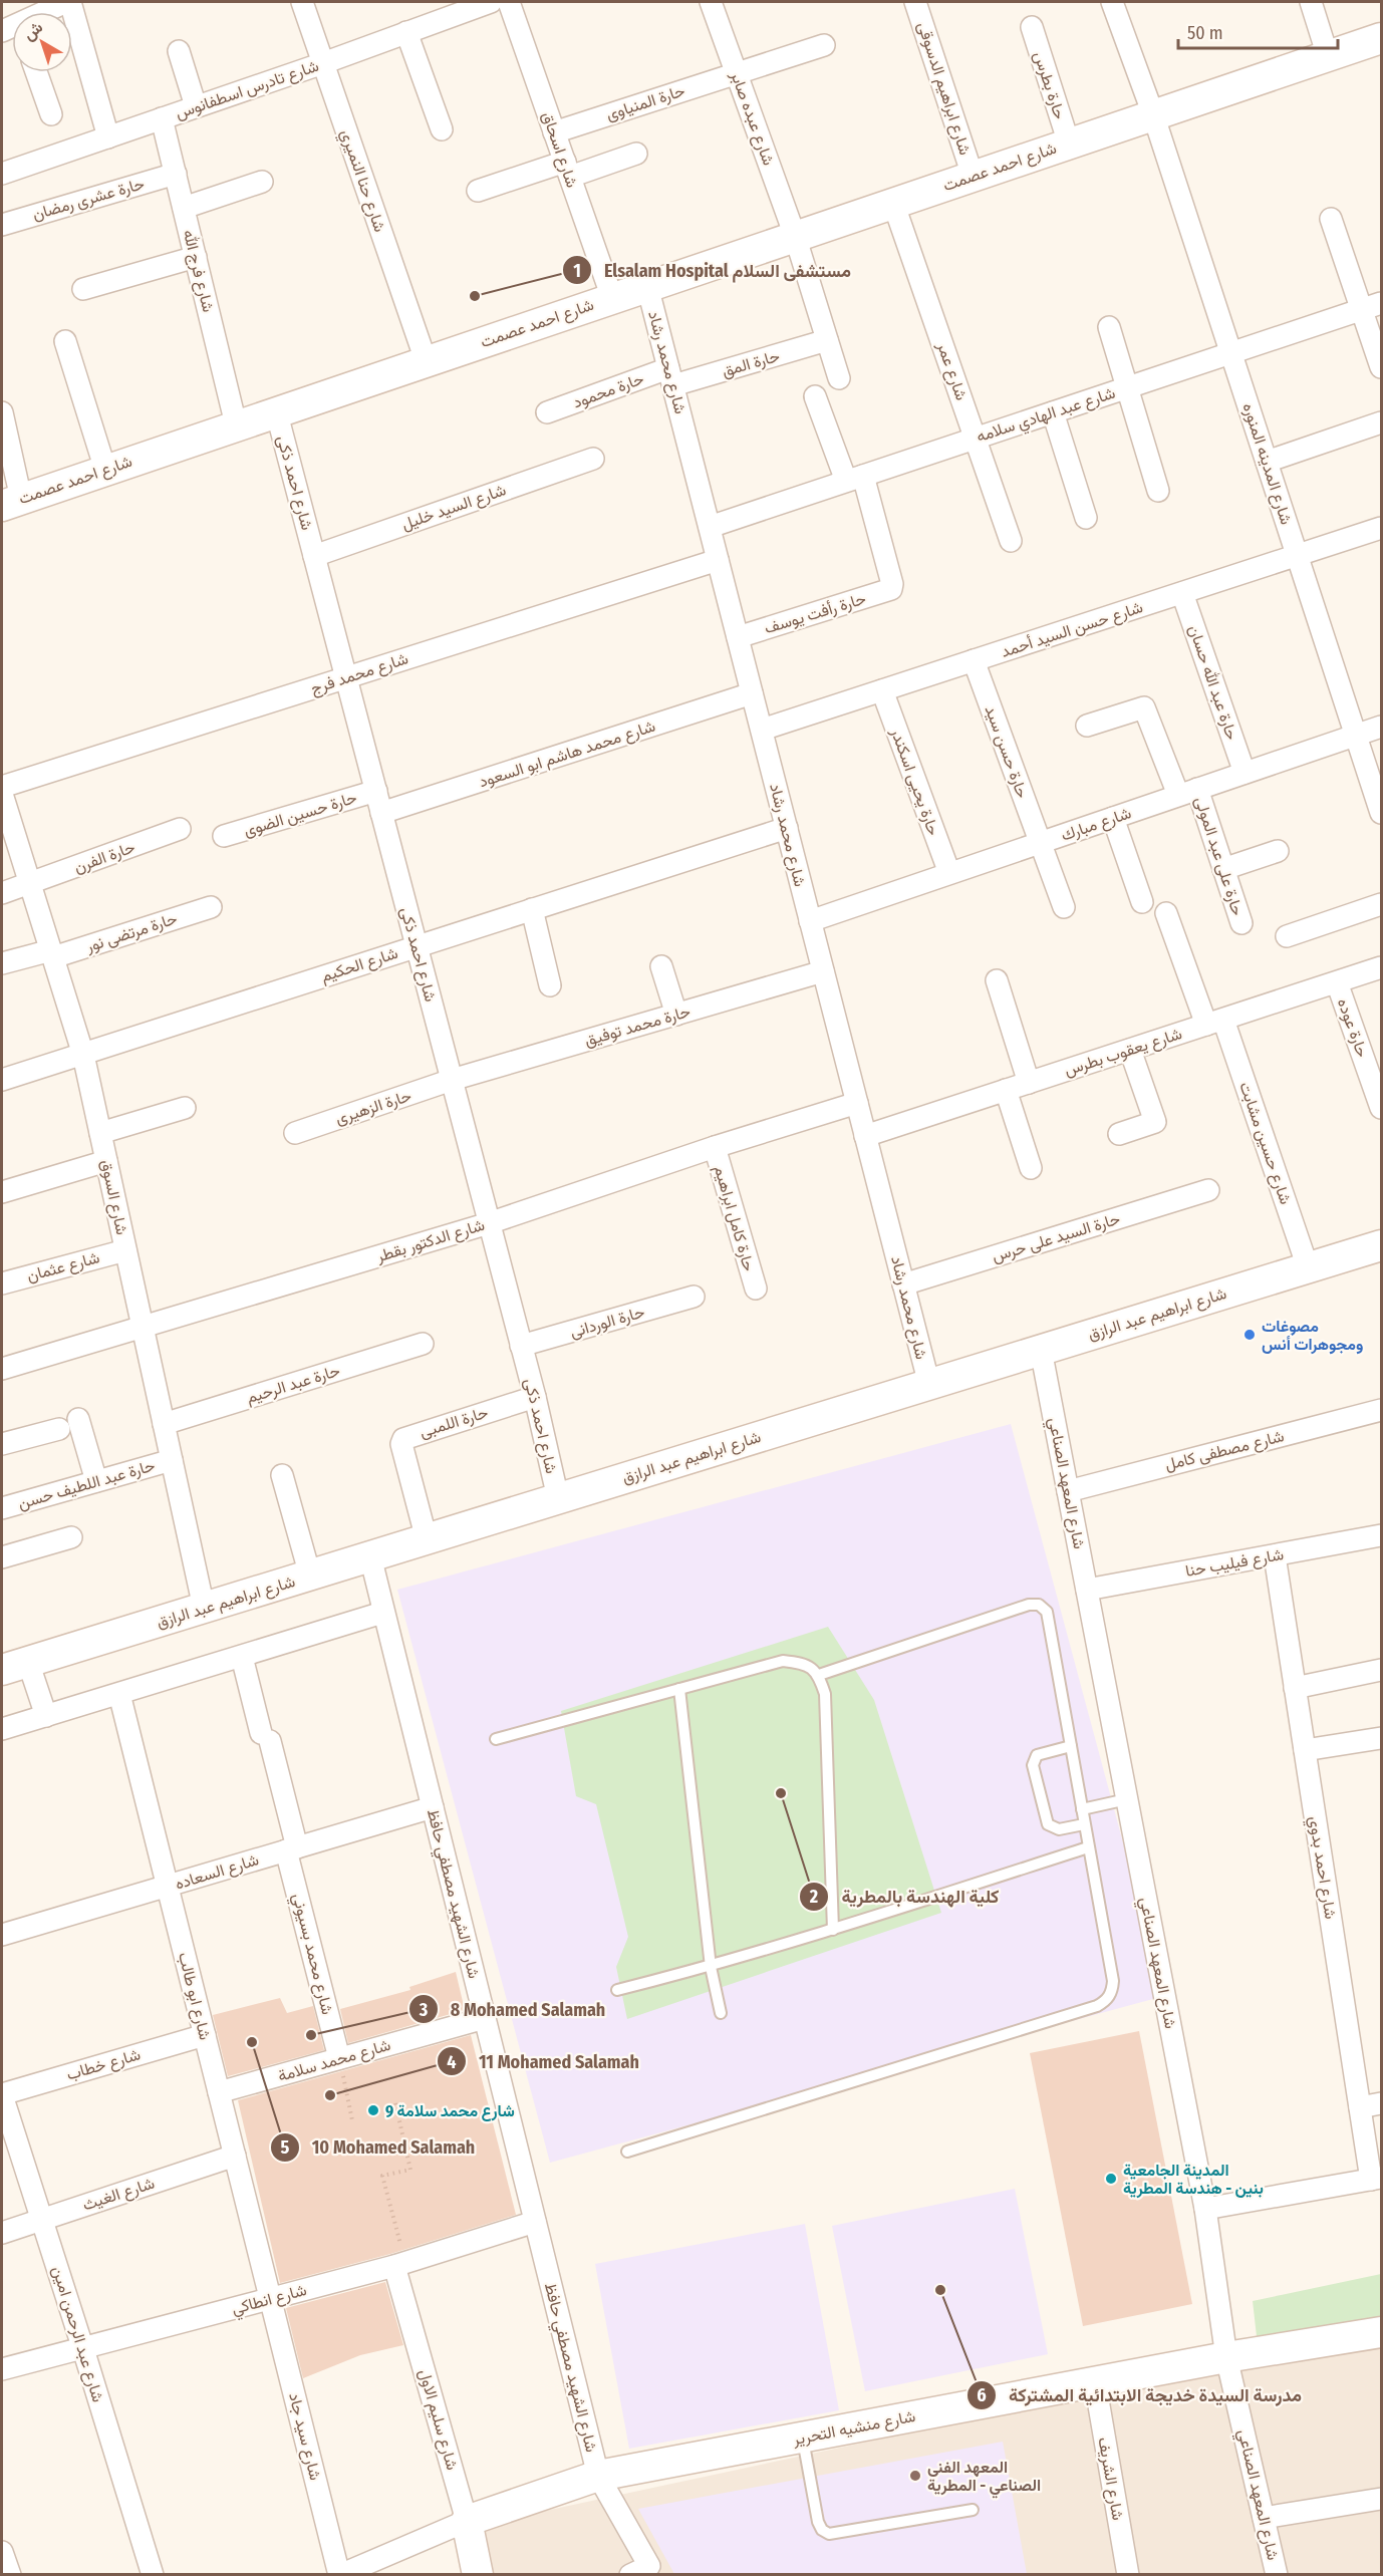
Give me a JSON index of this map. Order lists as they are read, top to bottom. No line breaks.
{"streets":{"main road":["شارع احمد عصمت","شارع ابراهيم عبد الرازق","شارع سليم الاول","شارع منشيه التحرير"],"street":["حارة بطرس","شارع ابراهيم الدسوقى","شارع تادرس اسطفانوس","حارة المنياوى","شارع عبده صابر","شارع اسحاق","شارع حنا النميري","حارة عشرى رمضان","شارع فرج الله","شارع محمد رشاد","حارة المق","شارع عمر","حارة محمود","شارع عبد الهادي سلامه","شارع المدينه المنوره","شارع احمد ذكى","شارع السيد خليل","حارة رأفت يوسف","شارع حسن السيد أحمد","شارع محمد فرج","حارة عبد الله حسان","حارة حسن سيد","شارع محمد هاشم ابو السعود","حارة يحيى اسكندر","حارة حسين الضوى","شارع مبارك","حارة على عبد المولى","حارة الفرن","حارة مرتضى نور","شارع الحكيم","حارة محمد توفيق","حارة عوده","شارع يعقوب بطرس","حارة الزهيرى","شارع حسين مشابت","شارع السوق","حارة كامل ابراهيم","حارة السيد على حرس","شارع الدكتور بقطر","شارع عثمان","حارة الوردانى","حارة عبد الرحيم","حارة اللمبى","شارع مصطفى كامل","شارع المعهد الصناعي","حارة عبد اللطيف حسن","شارع فيليب حنا","شارع احمد بدوي","شارع السعاده","شارع الشهيد مصطفي حافظ","شارع محمد بسيوني","شارع ابو طالب","شارع محمد سلامة","شارع خطاب","شارع الغيث","شارع انطاكي","شارع عبد الرحمن امين","شارع سيد جاد","شارع الشريف"]},"crossings":[["حارة بطرس","شارع احمد عصمت"],["شارع ابراهيم الدسوقى","شارع احمد عصمت"],["شارع تادرس اسطفانوس","شارع حنا النميري"],["شارع تادرس اسطفانوس","شارع فرج الله"],["حارة المنياوى","شارع عبده صابر"],["حارة المنياوى","شارع اسحاق"],["شارع عبده صابر","شارع احمد عصمت"],["شارع عبده صابر","حارة المق"],["شارع اسحاق","شارع احمد عصمت"],["شارع احمد عصمت","شارع حنا النميري"],["شارع احمد عصمت","شارع فرج الله"],["شارع احمد عصمت","شارع محمد رشاد"],["شارع احمد عصمت","شارع عمر"],["شارع احمد عصمت","شارع المدينه المنوره"],["شارع احمد عصمت","شارع احمد ذكى"],["حارة عشرى رمضان","شارع فرج الله"],["شارع محمد رشاد","حارة المق"],["شارع محمد رشاد","حارة محمود"],["شارع محمد رشاد","شارع عبد الهادي سلامه"],["شارع محمد رشاد","حارة رأفت يوسف"],["شارع محمد رشاد","شارع حسن السيد أحمد"],["شارع محمد رشاد","شارع محمد فرج"],["شارع محمد رشاد","شارع محمد هاشم ابو السعود"],["شارع محمد رشاد","شارع مبارك"],["شارع محمد رشاد","شارع الحكيم"],["شارع محمد رشاد","حارة محمد توفيق"],["شارع محمد رشاد","شارع يعقوب بطرس"],["شارع محمد رشاد","حارة السيد على حرس"],["شارع محمد رشاد","شارع الدكتور بقطر"],["شارع محمد رشاد","شارع ابراهيم عبد الرازق"],["حارة المق","حارة محمود"],["شارع عمر","شارع عبد الهادي سلامه"],["شارع عبد الهادي سلامه","شارع المدينه المنوره"],["شارع عبد الهادي سلامه","حارة رأفت يوسف"],["شارع المدينه المنوره","شارع حسن السيد أحمد"],["شارع المدينه المنوره","شارع مبارك"],["شارع احمد ذكى","شارع السيد خليل"],["شارع احمد ذكى","شارع محمد فرج"],["شارع احمد ذكى","شارع محمد هاشم ابو السعود"],["شارع احمد ذكى","حارة حسين الضوى"],["شارع احمد ذكى","شارع الحكيم"],["شارع احمد ذكى","حارة محمد توفيق"],["شارع احمد ذكى","حارة الزهيرى"],["شارع احمد ذكى","شارع الدكتور بقطر"],["شارع احمد ذكى","شارع ابراهيم عبد الرازق"],["شارع احمد ذكى","حارة الوردانى"],["شارع احمد ذكى","حارة اللمبى"],["شارع حسن السيد أحمد","حارة عبد الله حسان"],["شارع حسن السيد أحمد","حارة حسن سيد"],["شارع حسن السيد أحمد","حارة يحيى اسكندر"],["حارة عبد الله حسان","شارع مبارك"],["حارة حسن سيد","شارع مبارك"],["حارة يحيى اسكندر","شارع مبارك"],["شارع مبارك","حارة على عبد المولى"],["حارة الفرن","شارع السوق"],["حارة مرتضى نور","شارع السوق"],["شارع الحكيم","شارع السوق"],["حارة محمد توفيق","حارة الزهيرى"],["حارة عوده","شارع يعقوب بطرس"],["شارع يعقوب بطرس","شارع حسين مشابت"],["شارع حسين مشابت","شارع ابراهيم عبد الرازق"],["شارع السوق","شارع الدكتور بقطر"],["شارع السوق","شارع عثمان"],["شارع السوق","شارع ابراهيم عبد الرازق"],["شارع السوق","حارة عبد الرحيم"],["شارع السوق","حارة عبد اللطيف حسن"],["حارة كامل ابراهيم","شارع الدكتور بقطر"],["شارع ابراهيم عبد الرازق","حارة اللمبى"],["شارع ابراهيم عبد الرازق","شارع المعهد الصناعي"],["شارع ابراهيم عبد الرازق","شارع الشهيد مصطفي حافظ"],["شارع مصطفى كامل","شارع المعهد الصناعي"],["شارع المعهد الصناعي","شارع فيليب حنا"],["شارع المعهد الصناعي","شارع منشيه التحرير"],["شارع فيليب حنا","شارع احمد بدوي"],["شارع السعاده","شارع الشهيد مصطفي حافظ"],["شارع السعاده","شارع محمد بسيوني"],["شارع السعاده","شارع ابو طالب"],["شارع الشهيد مصطفي حافظ","شارع محمد سلامة"],["شارع الشهيد مصطفي حافظ","شارع انطاكي"],["شارع الشهيد مصطفي حافظ","شارع منشيه التحرير"],["شارع محمد بسيوني","شارع محمد سلامة"],["شارع ابو طالب","شارع محمد سلامة"],["شارع ابو طالب","شارع خطاب"],["شارع ابو طالب","شارع الغيث"],["شارع ابو طالب","شارع انطاكي"],["شارع ابو طالب","شارع سيد جاد"],["شارع خطاب","شارع عبد الرحمن امين"],["شارع الغيث","شارع عبد الرحمن امين"],["شارع انطاكي","شارع عبد الرحمن امين"],["شارع انطاكي","شارع سليم الاول"],["شارع انطاكي","شارع سيد جاد"],["شارع سليم الاول","شارع منشيه التحرير"],["شارع منشيه التحرير","شارع سيد جاد"],["شارع منشيه التحرير","شارع الشريف"]],"places":["Elsalam Hospital مستشفى السلام","مصوغات ومجوهرات أنس","كلية الهندسة بالمطرية","8 Mohamed Salamah","10 Mohamed Salamah","11 Mohamed Salamah","9 شارع محمد سلامة","المدينة الجامعية بنين - هندسة المطرية","مدرسة السيدة خديجة الابتدائية المشتركة","المعهد الفني الصناعي - المطرية"],"scale_bar":"50 m","north":"top left"}
